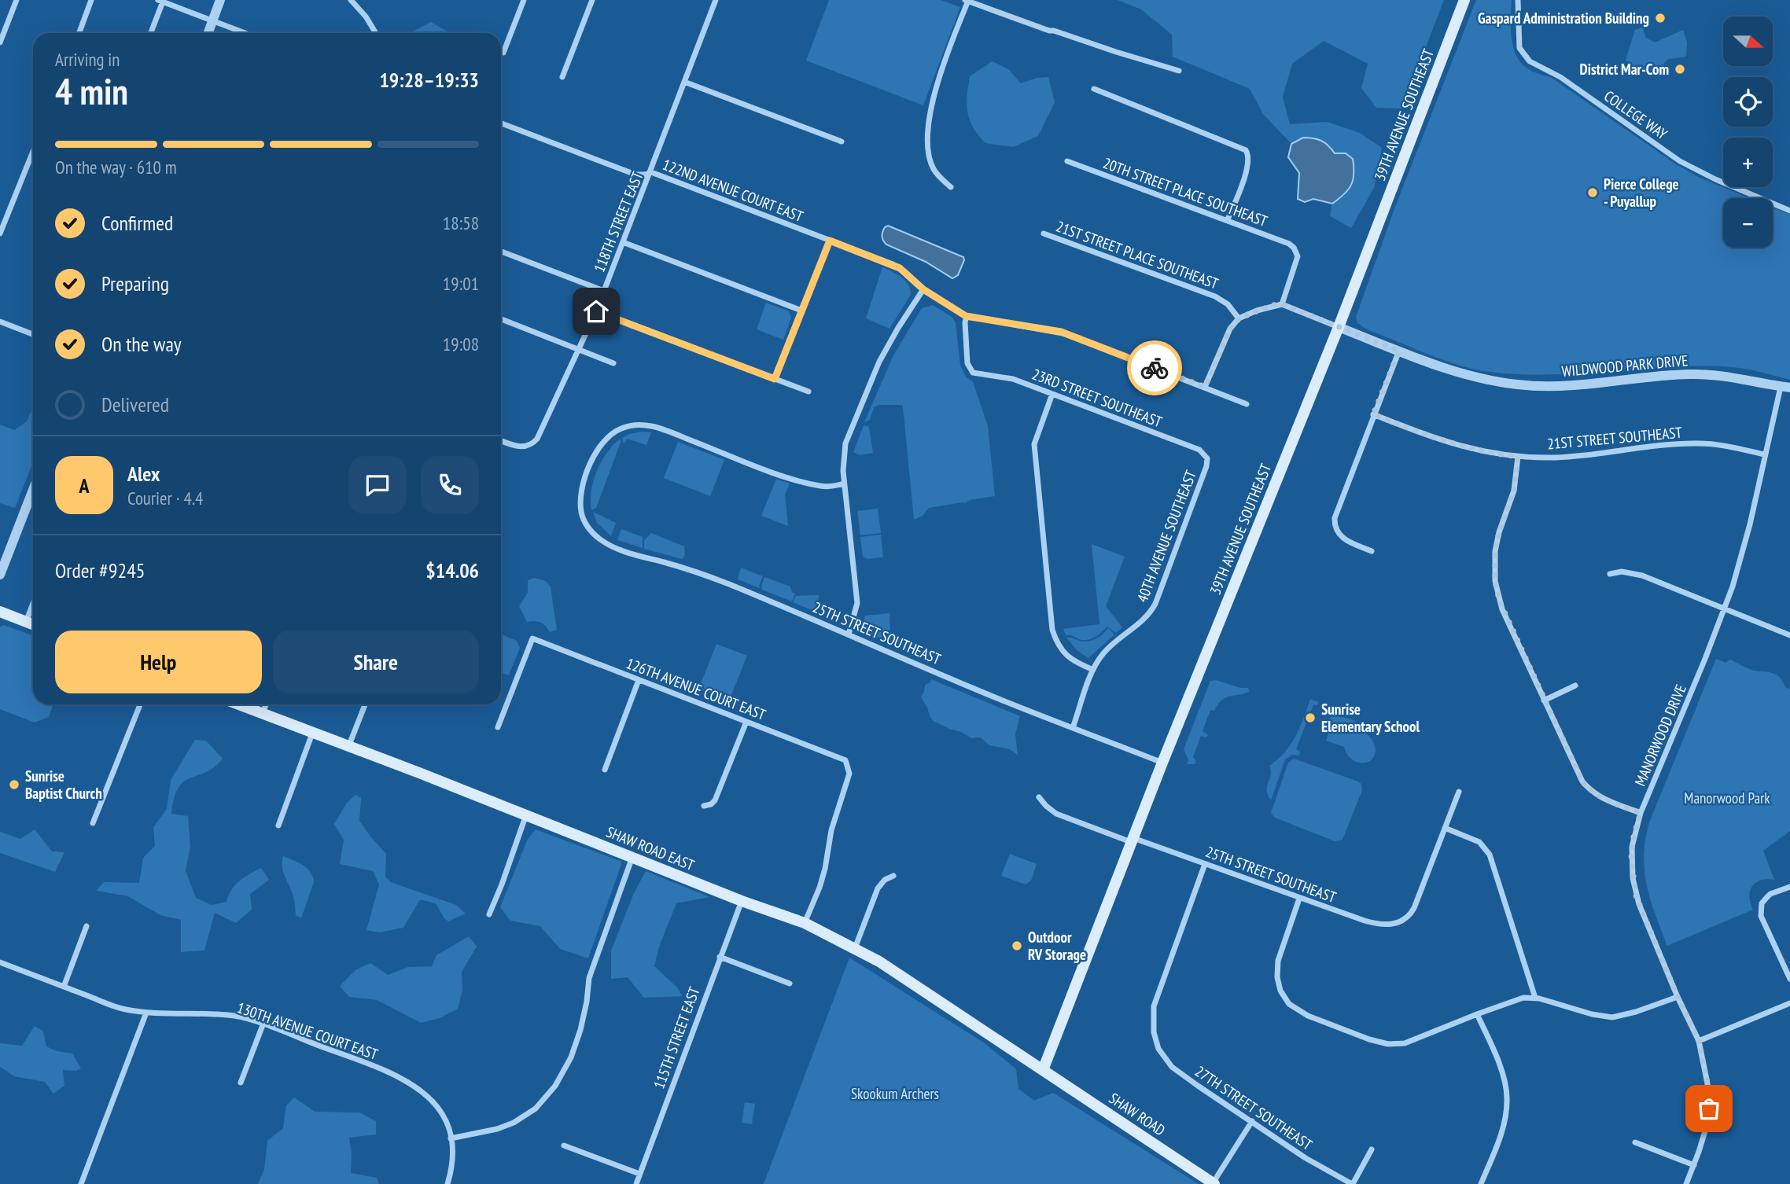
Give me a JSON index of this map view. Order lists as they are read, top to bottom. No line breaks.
{"streets":{"main road":["39TH AVENUE SOUTHEAST","SHAW ROAD EAST","SHAW ROAD"],"street":["COLLEGE WAY","122ND AVENUE COURT EAST","20TH STREET PLACE SOUTHEAST","118TH STREET EAST","21ST STREET PLACE SOUTHEAST","WILDWOOD PARK DRIVE","23RD STREET SOUTHEAST","21ST STREET SOUTHEAST","40TH AVENUE SOUTHEAST","25TH STREET SOUTHEAST","126TH AVENUE COURT EAST","MANORWOOD DRIVE","130TH AVENUE COURT EAST","115TH STREET EAST","27TH STREET SOUTHEAST"]},"crossings":[["39TH AVENUE SOUTHEAST","WILDWOOD PARK DRIVE"],["39TH AVENUE SOUTHEAST","25TH STREET SOUTHEAST"],["39TH AVENUE SOUTHEAST","SHAW ROAD EAST"],["39TH AVENUE SOUTHEAST","SHAW ROAD"],["122ND AVENUE COURT EAST","118TH STREET EAST"],["122ND AVENUE COURT EAST","23RD STREET SOUTHEAST"],["WILDWOOD PARK DRIVE","MANORWOOD DRIVE"],["23RD STREET SOUTHEAST","40TH AVENUE SOUTHEAST"],["21ST STREET SOUTHEAST","MANORWOOD DRIVE"],["40TH AVENUE SOUTHEAST","25TH STREET SOUTHEAST"],["25TH STREET SOUTHEAST","27TH STREET SOUTHEAST"],["126TH AVENUE COURT EAST","SHAW ROAD EAST"],["SHAW ROAD EAST","115TH STREET EAST"],["SHAW ROAD EAST","SHAW ROAD"]],"parks":["Manorwood Park","Skookum Archers"],"places":["Gaspard Administration Building","District Mar-Com","Pierce College - Puyallup","Sunrise Elementary School","Sunrise Baptist Church","Outdoor RV Storage"],"north":"right","page":{"map_buttons":["+","−"],"heading":["4 min","Arriving in","19:28–19:33"],"panel":["Alex","Courier · 4.4","Order #9245","$14.06"],"bar":"On the way · 610 m","list":[["Confirmed","18:58"],["Preparing","19:01"],["On the way","19:08"],"Delivered"],"round":"A","buttons":["Help","Share"]}}
